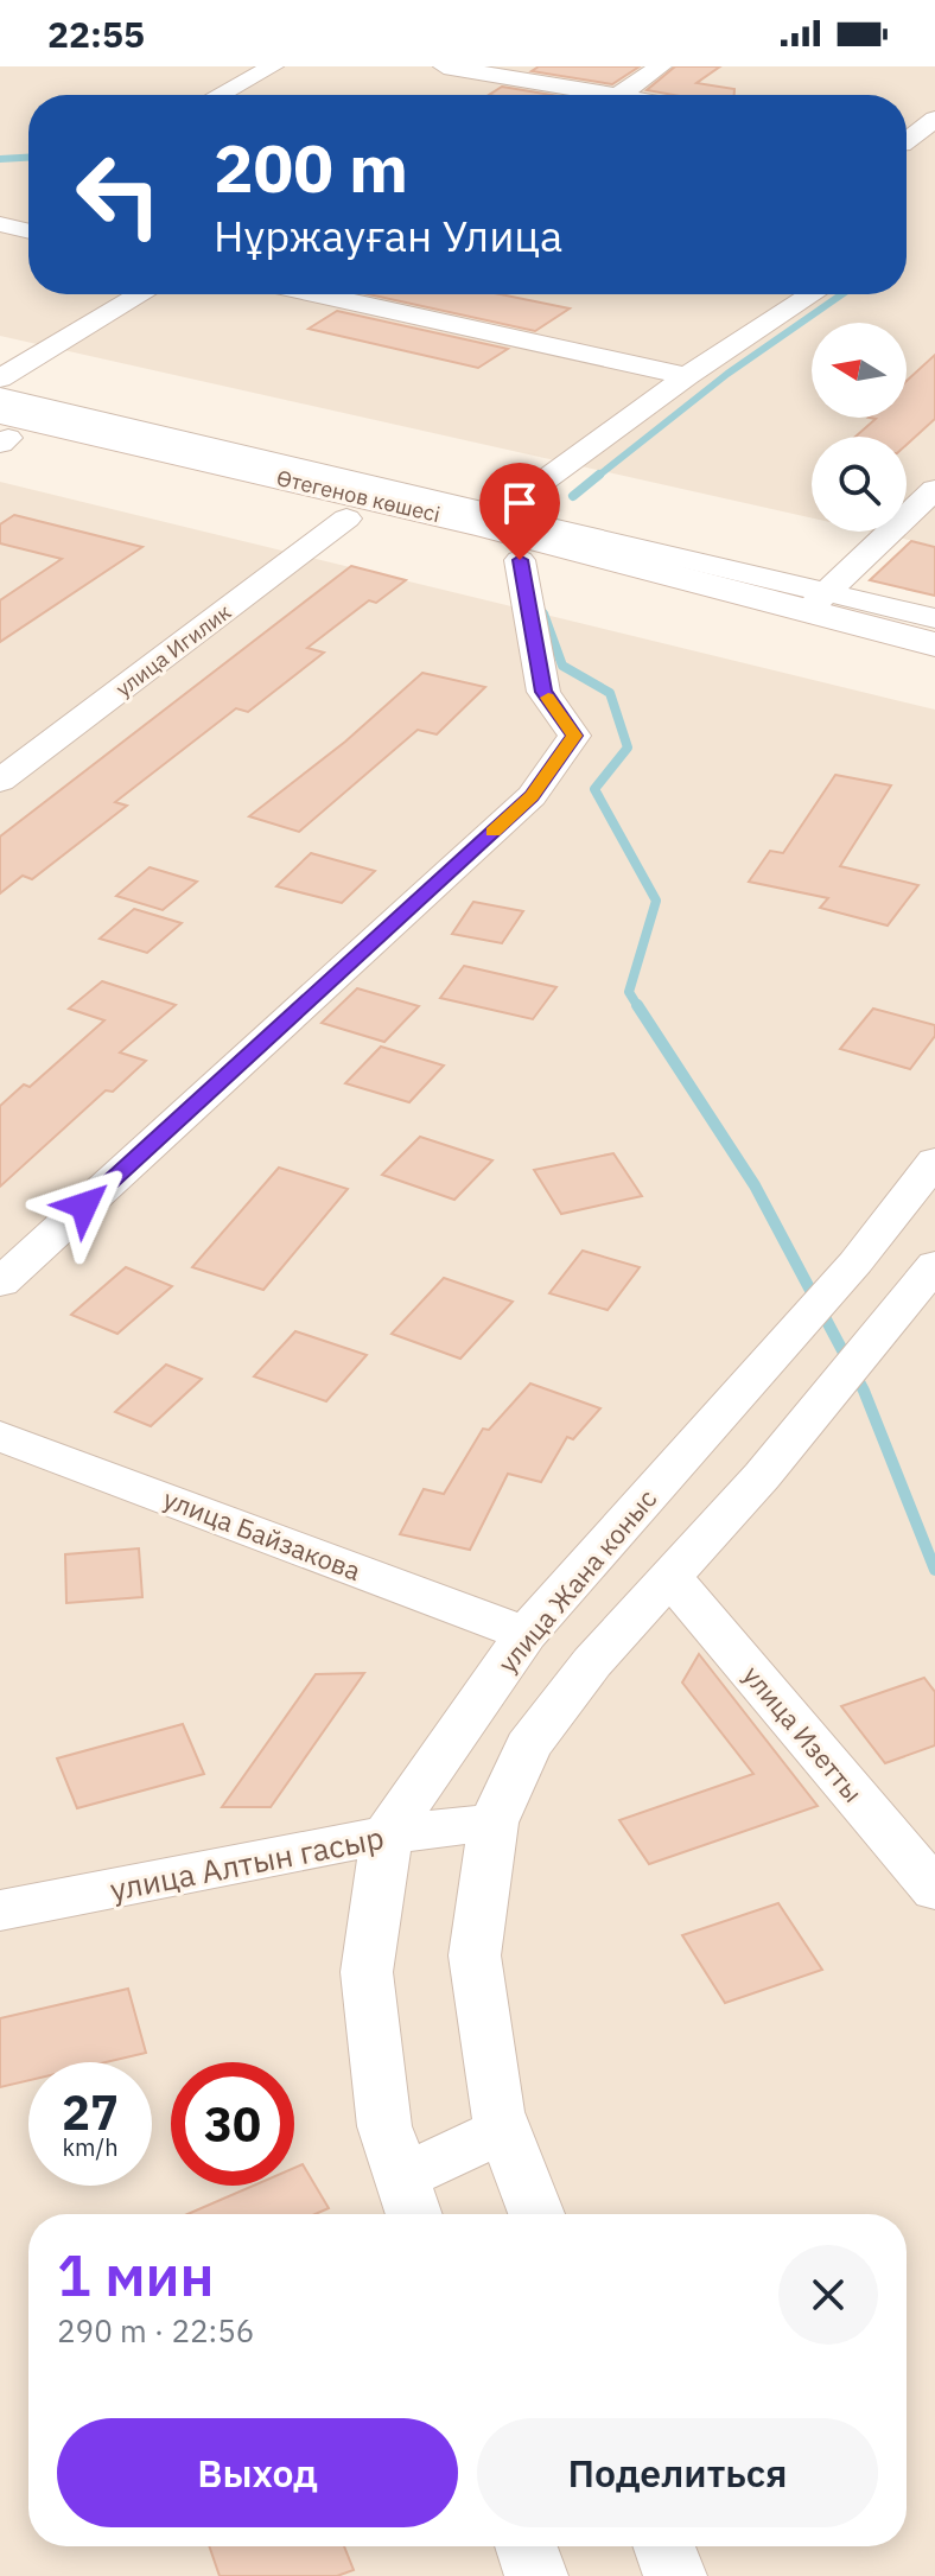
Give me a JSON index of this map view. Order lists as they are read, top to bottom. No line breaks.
{"streets":{"main road":["Өтегенов көшесі"],"street":["улица Игилик","улица Байзакова","улица Жана коныс","улица Изетты","улица Алтын гасыр"]},"crossings":[["Өтегенов көшесі","улица Игилик"],["улица Байзакова","улица Жана коныс"],["улица Жана коныс","улица Алтын гасыр"]],"north":"left","page":{"status":"22:55","turn":["200 m","Нұржауған Улица"],"speed":"27 km/h","limit":"30","heading":["1 мин","290 m · 22:56"],"buttons":["Выход","Поделиться"]}}
